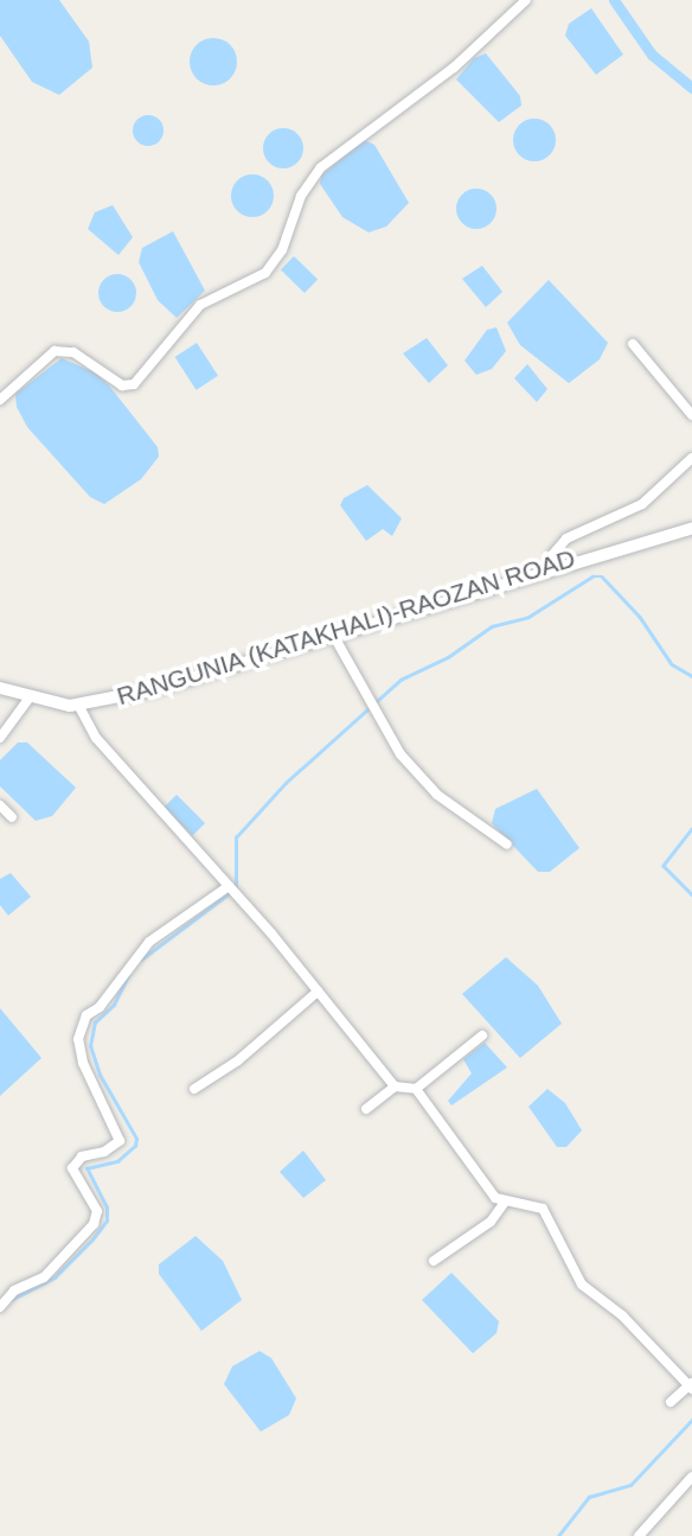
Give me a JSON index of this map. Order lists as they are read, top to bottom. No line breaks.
{"streets":{"main road":["RANGUNIA (KATAKHALI)-RAOZAN ROAD"]}}
